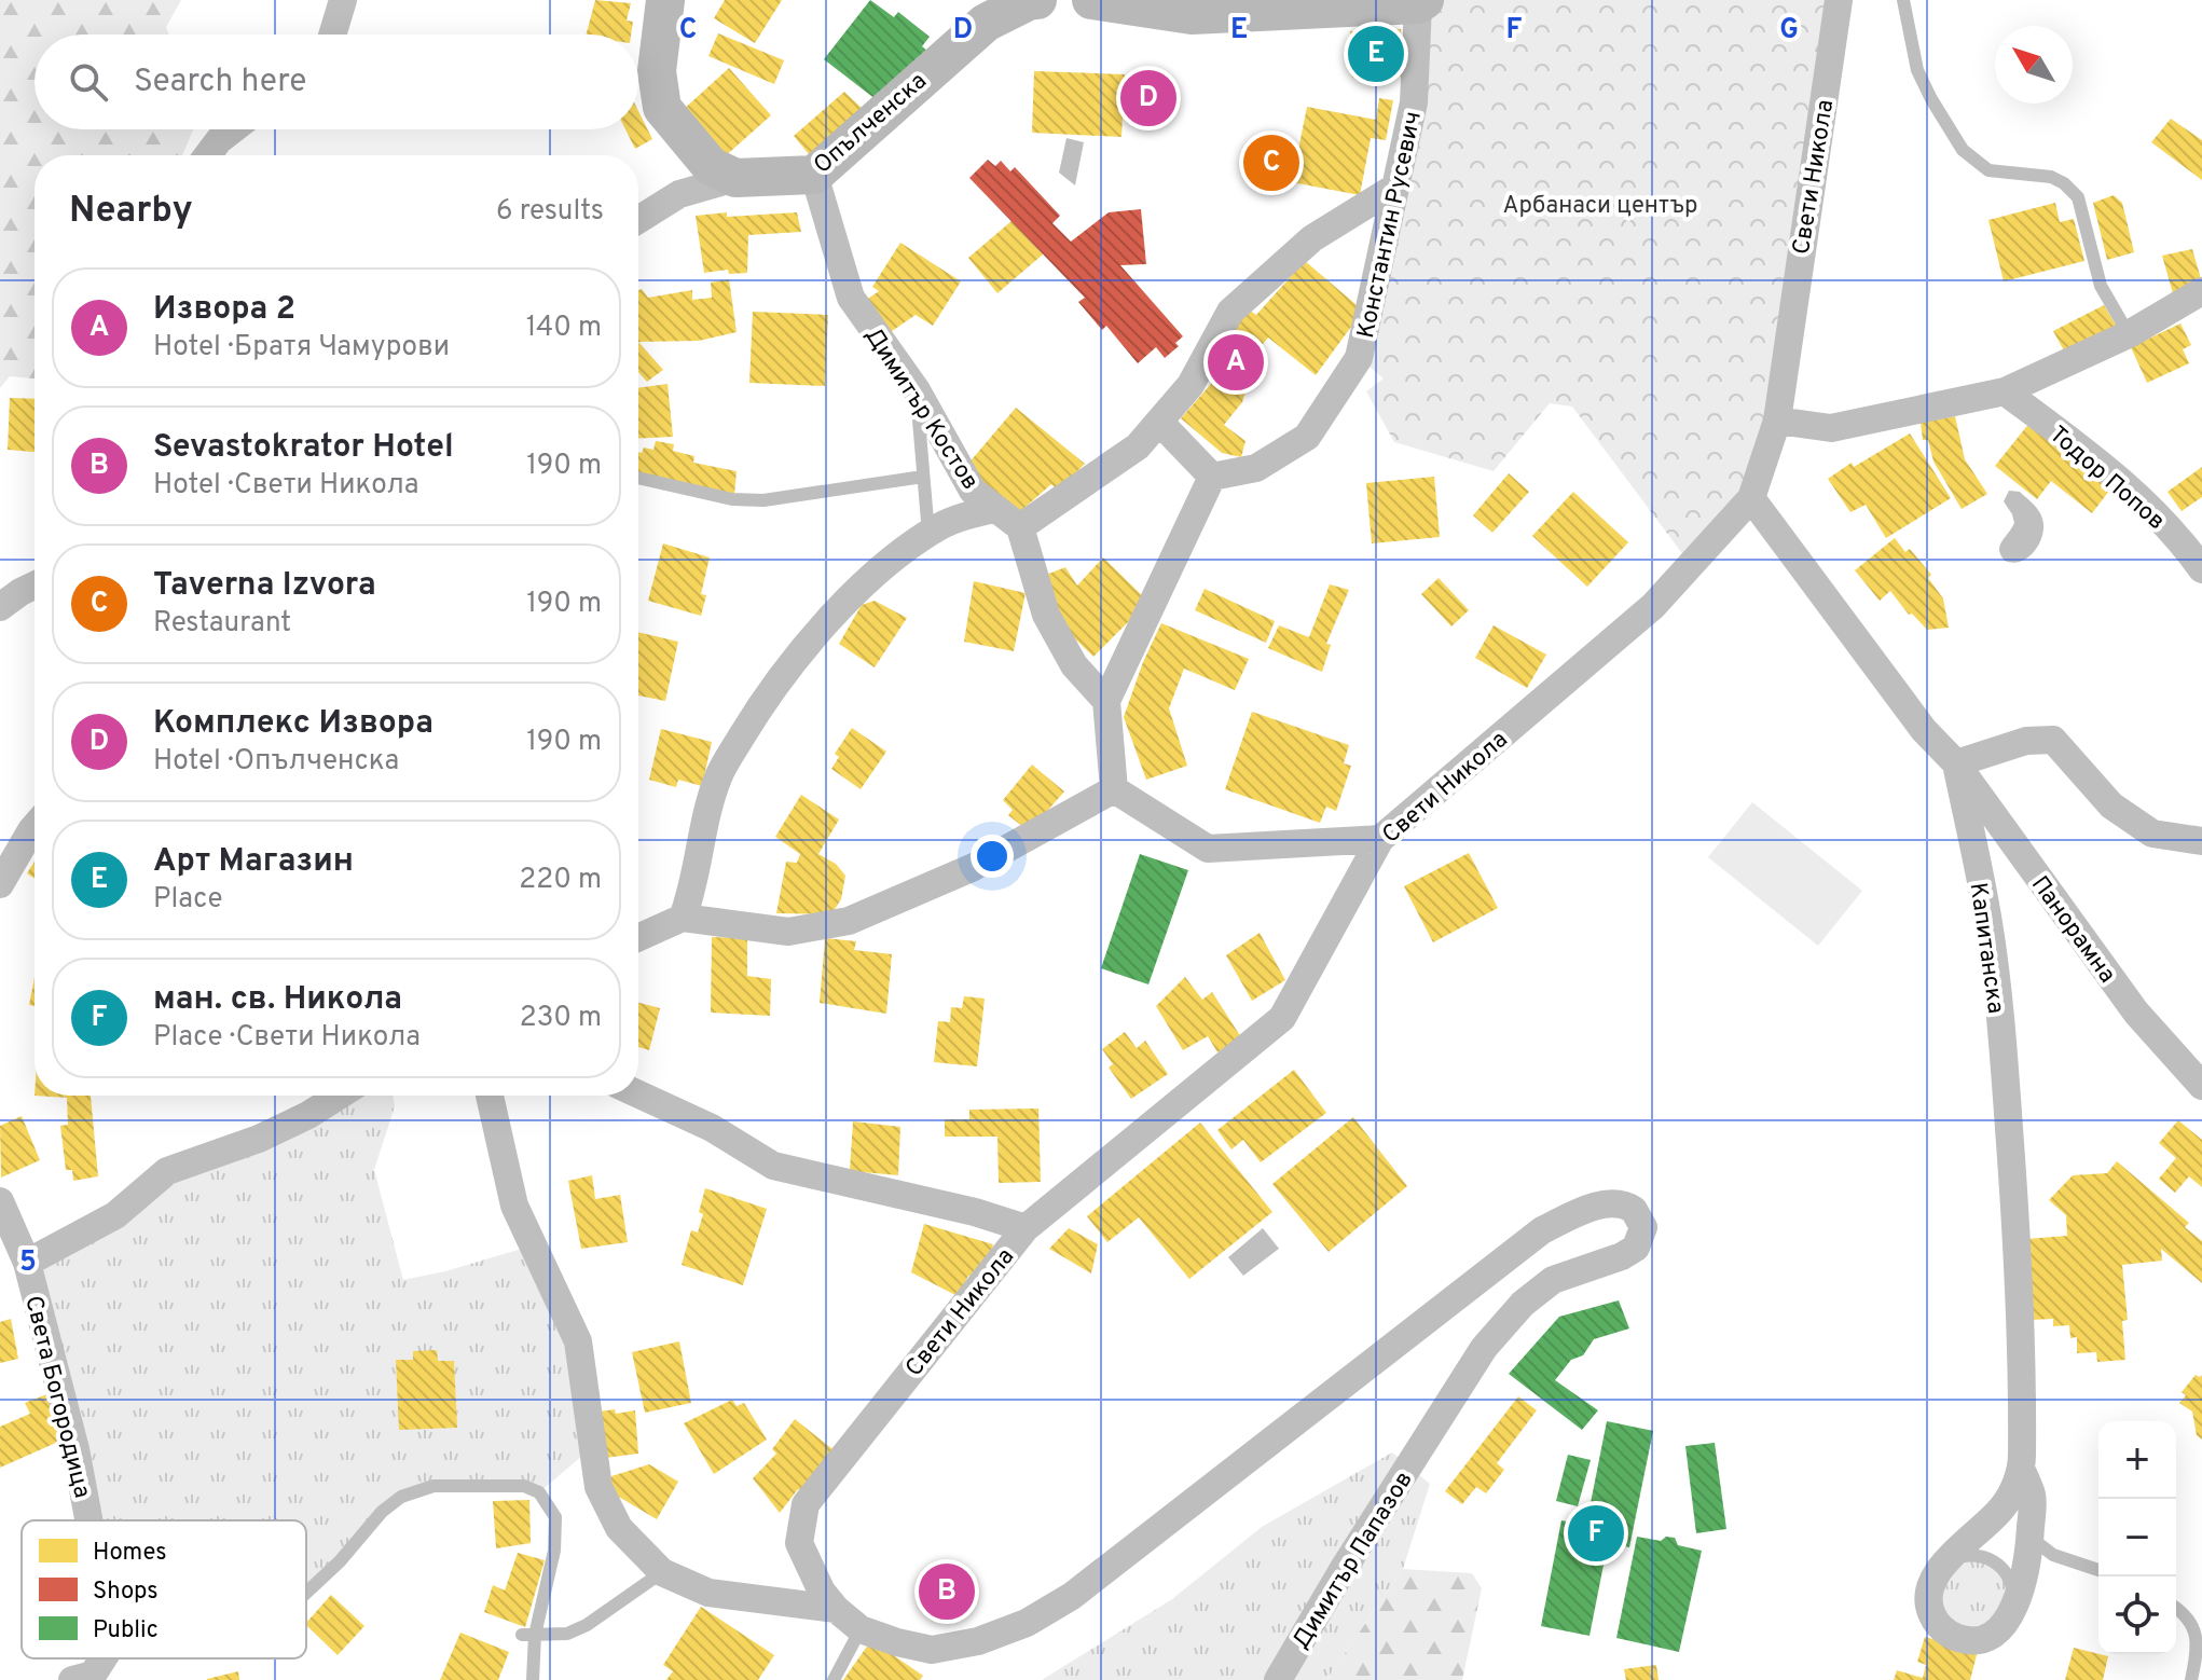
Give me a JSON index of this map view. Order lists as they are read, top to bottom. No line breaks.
{"streets":{"street":["Опълченска","Свети Никола","Константин Русевич","Димитър Костов","Тодор Попов","Панорамна","Капитанска","Света Богородица","Димитър Папазов"]},"crossings":[["Опълченска","Димитър Костов"],["Свети Никола","Димитър Папазов"],["Панорамна","Капитанска"]],"parks":["Арбанаси център"],"legend":["Homes","Shops","Public"],"north":"top left","page":{"pins":["E","D","C","A","F","B"],"search":"Search here","heading":["Nearby","6 results"],"list":[{"mark":"A","name":"Извора 2","note":"Hotel · Братя Чамурови","value":"140 m"},{"mark":"B","name":"Sevastokrator Hotel","note":"Hotel · Свети Никола","value":"190 m"},{"mark":"C","name":"Taverna Izvora","note":"Restaurant","value":"190 m"},{"mark":"D","name":"Комплекс Извора","note":"Hotel · Опълченска","value":"190 m"},{"mark":"E","name":"Арт Магазин","note":"Place","value":"220 m"},{"mark":"F","name":"ман. св. Никола","note":"Place · Свети Никола","value":"230 m"}],"map_buttons":["+","−"]},"grid":{"columns":["C","D","E","F","G"],"rows":["5"]}}
